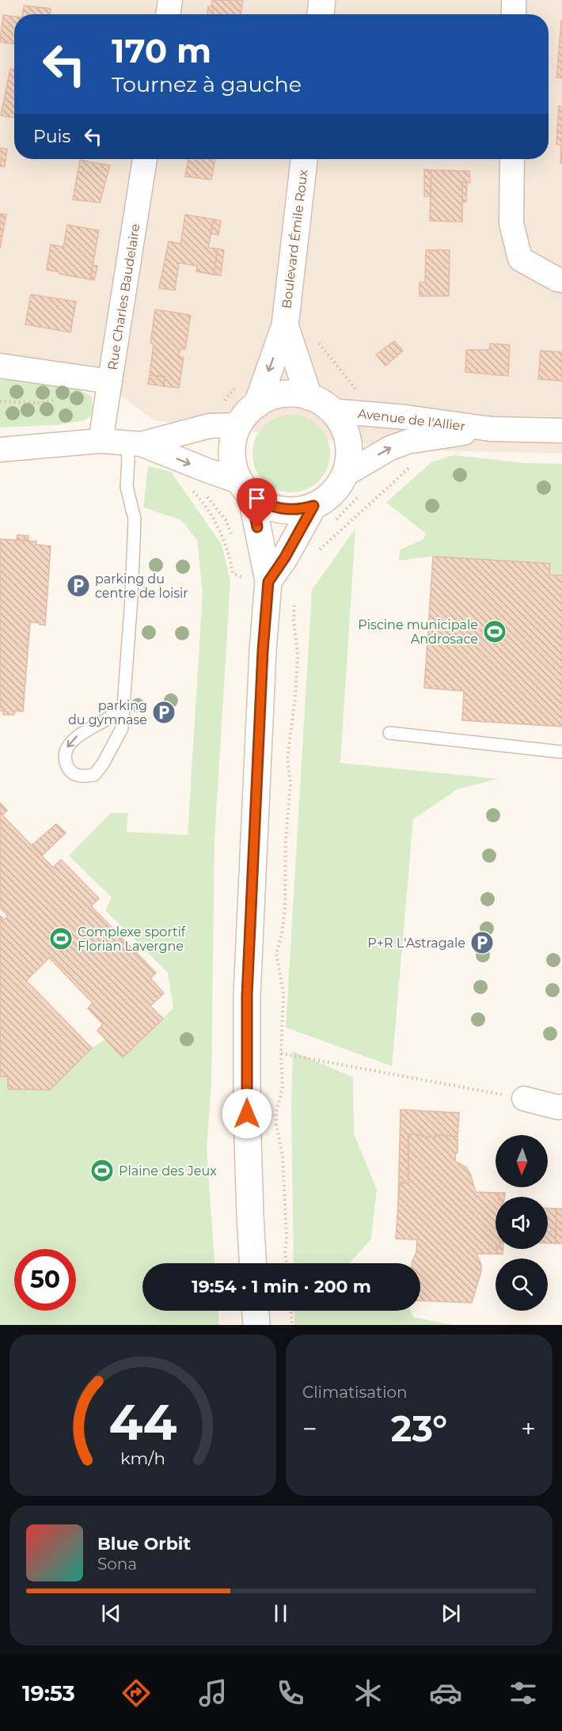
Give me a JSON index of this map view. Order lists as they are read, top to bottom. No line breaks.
{"streets":{"main road":["Boulevard Émile Roux"],"street":["Rue Charles Baudelaire","Avenue de l'Allier"]},"crossings":[["Boulevard Émile Roux","Avenue de l'Allier"]],"places":{"parking":["parking du centre de loisir","parking du gymnase","P+R L'Astragale"],"sports":["Piscine municipale Androsace","Complexe sportif Florian Lavergne","Plaine des Jeux"]},"north":"bottom","page":{"turn":["170 m","Tournez à gauche"],"then":"Puis","limit":"50","trip":"19:54 · 1 min · 200 m","tile":"Climatisation","heat":["−","23°","+"],"song":["Blue Orbit","Sona"],"tabs":"19:53","gauge":["44","km/h"]}}
